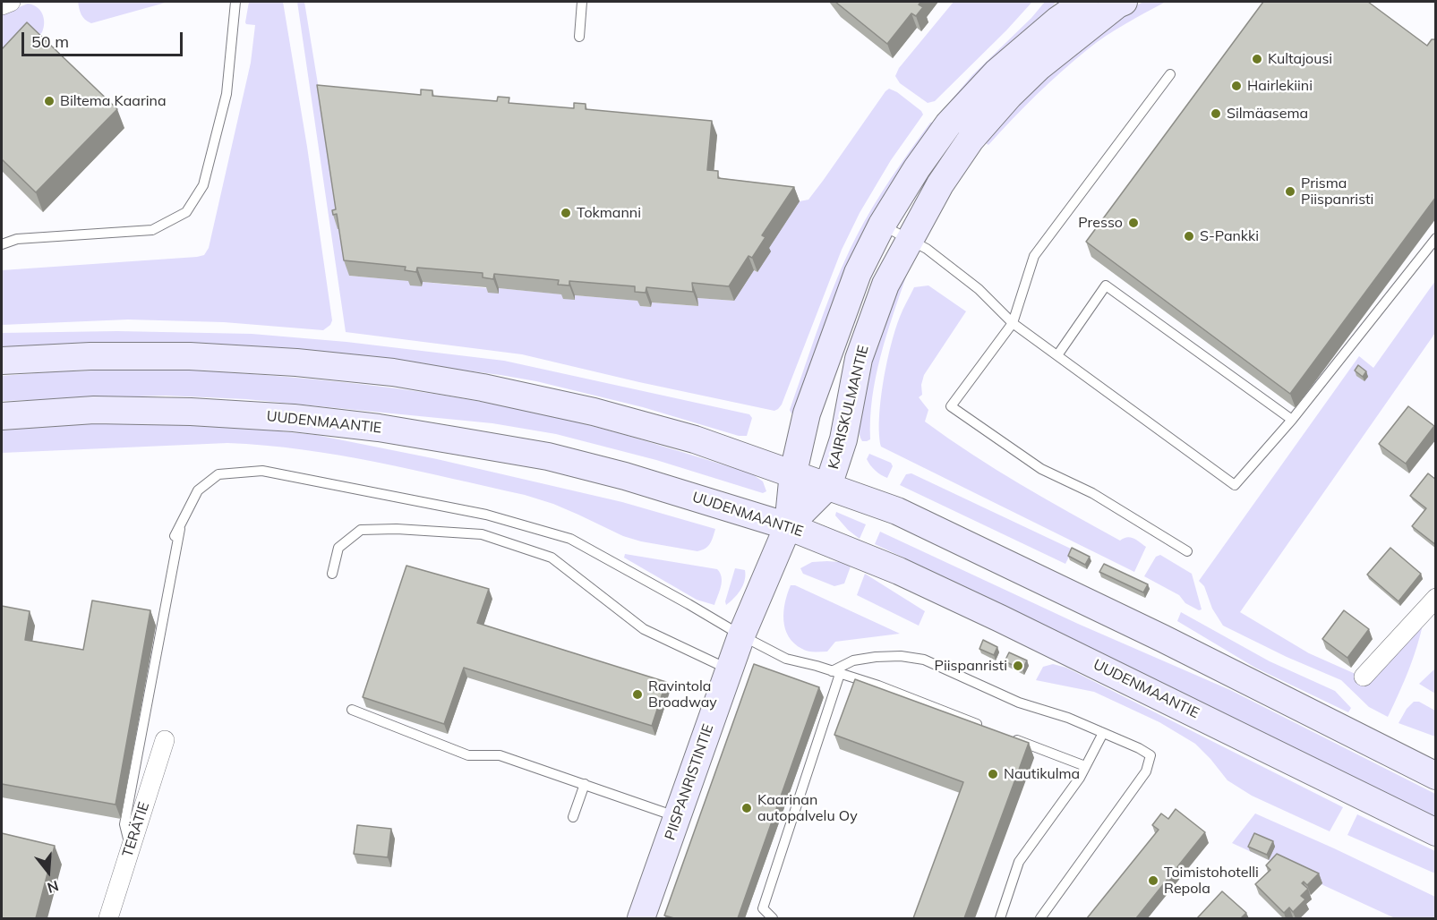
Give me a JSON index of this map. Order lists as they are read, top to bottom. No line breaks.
{"streets":{"main road":["KAIRISKULMANTIE","UUDENMAANTIE","PIISPANRISTINTIE"],"street":["TERÄTIE"]},"crossings":[["KAIRISKULMANTIE","UUDENMAANTIE"],["KAIRISKULMANTIE","PIISPANRISTINTIE"],["UUDENMAANTIE","PIISPANRISTINTIE"]],"places":["Kultajousi","Hairlekiini","Biltema Kaarina","Silmäasema","Prisma Piispanristi","Tokmanni","Presso","S-Pankki","Piispanristi","Ravintola Broadway","Nautikulma","Kaarinan autopalvelu Oy","Toimistohotelli Repola"],"scale_bar":"50 m","north":"bottom"}
